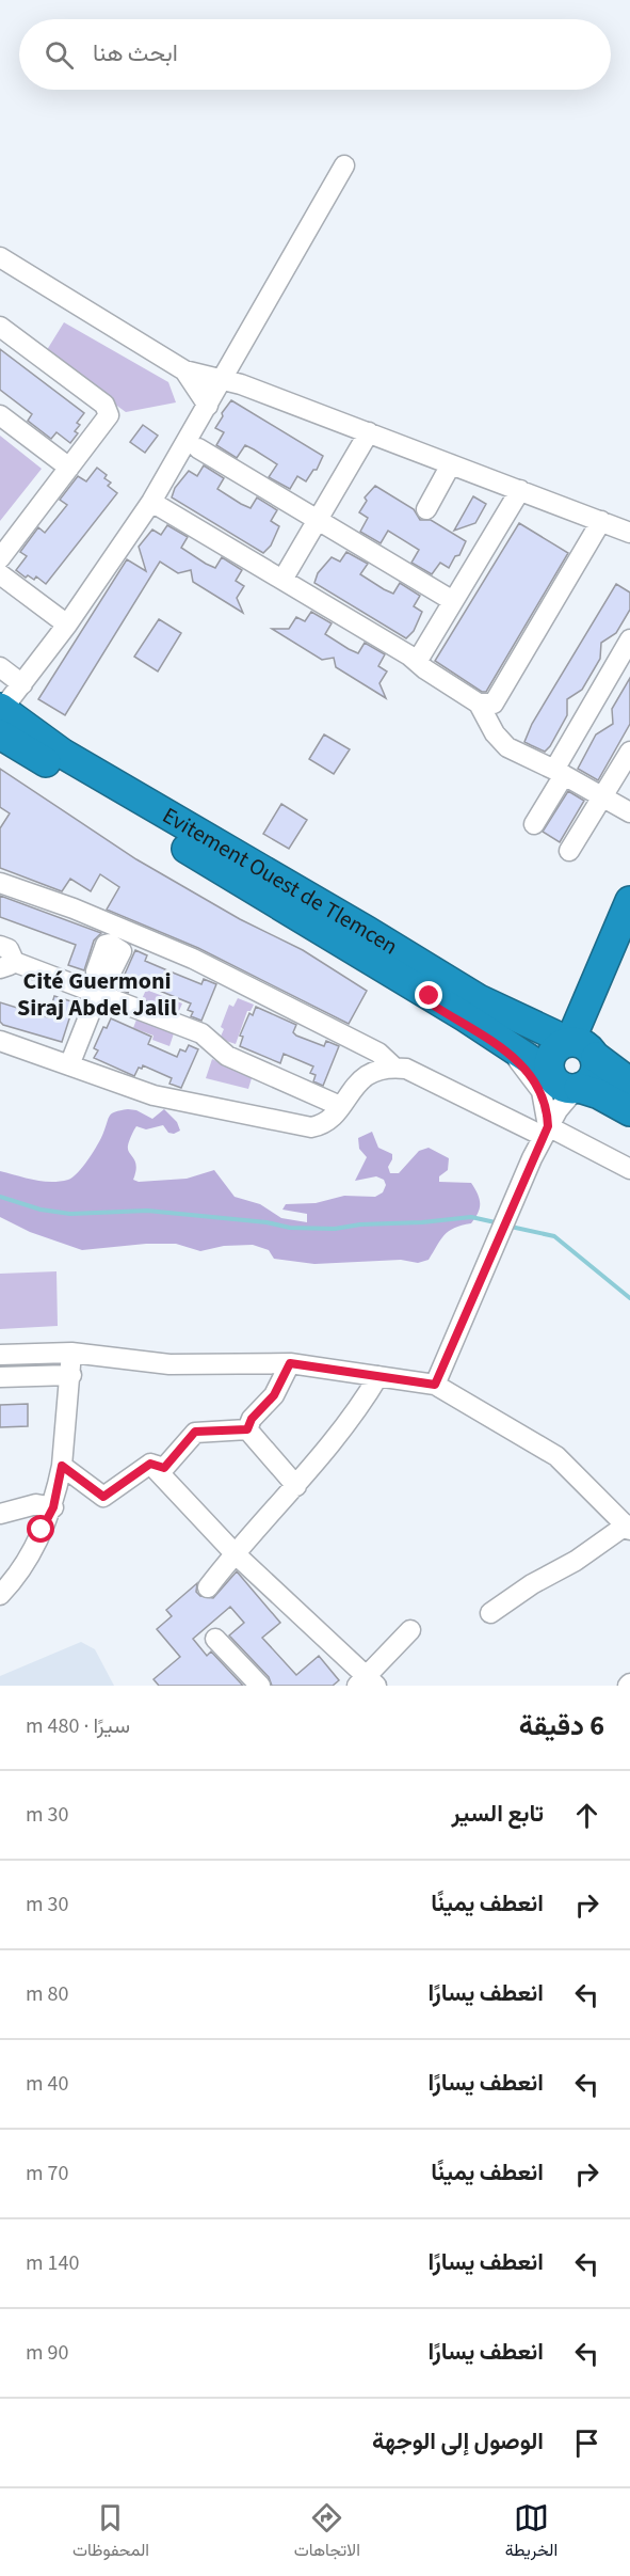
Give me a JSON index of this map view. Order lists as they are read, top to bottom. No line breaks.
{"streets":{"highway":["Evitement Ouest de Tlemcen"]},"districts":["Cité Guermoni Siraj Abdel Jalil"],"page":{"search":"ابحث هنا","heading":["6 دقيقة","سيرًا · 480 m"],"list":[["تابع السير","30 m"],["انعطف يمينًا","30 m"],["انعطف يسارًا","80 m"],["انعطف يسارًا","40 m"],["انعطف يمينًا","70 m"],["انعطف يسارًا","140 m"],["انعطف يسارًا","90 m"],"الوصول إلى الوجهة"],"nav":["الخريطة","الاتجاهات","المحفوظات"]}}
